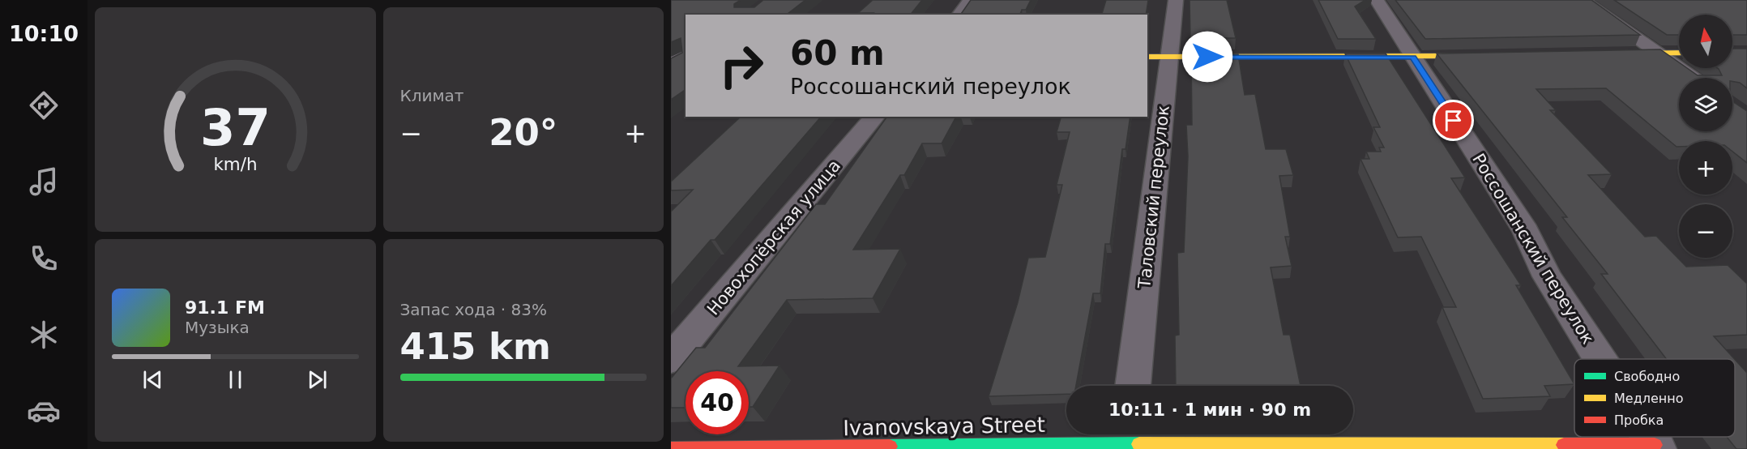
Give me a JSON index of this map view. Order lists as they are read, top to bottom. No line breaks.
{"streets":{"street":["Таловский переулок","Новохопёрская улица","Россошанский переулок","Ivanovskaya Street"]},"crossings":[["Россошанский переулок","Ivanovskaya Street"]],"legend":["Свободно","Медленно","Пробка"],"north":"top","page":{"tabs":"10:10","tile":["Климат",["Запас хода · 83%","415 km"]],"map_buttons":["+","−"],"turn":["60 m","Россошанский переулок"],"heat":["−","20°","+"],"song":["91.1 FM","Музыка"],"limit":"40","trip":"10:11 · 1 мин · 90 m","gauge":["37","km/h"]}}
